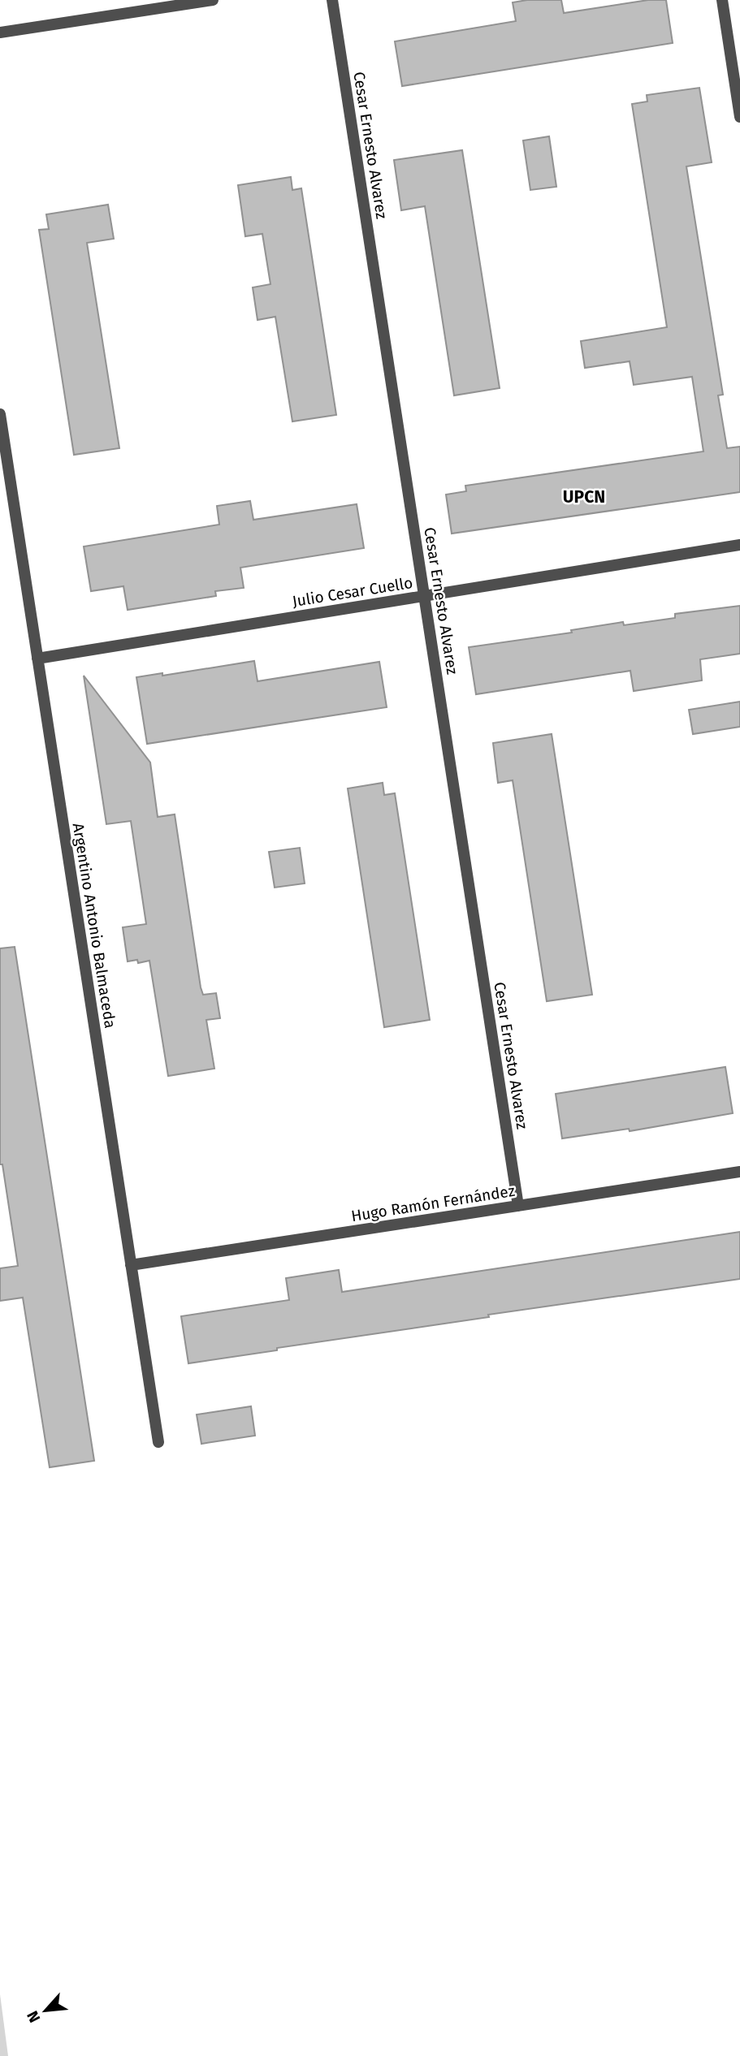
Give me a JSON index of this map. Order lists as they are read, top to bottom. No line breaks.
{"streets":{"street":["Cesar Ernesto Alvarez","Julio Cesar Cuello","Argentino Antonio Balmaceda","Hugo Ramón Fernández"]},"crossings":[["Cesar Ernesto Alvarez","Julio Cesar Cuello"],["Cesar Ernesto Alvarez","Hugo Ramón Fernández"],["Julio Cesar Cuello","Argentino Antonio Balmaceda"],["Argentino Antonio Balmaceda","Hugo Ramón Fernández"]],"districts":["UPCN"],"north":"bottom left"}
